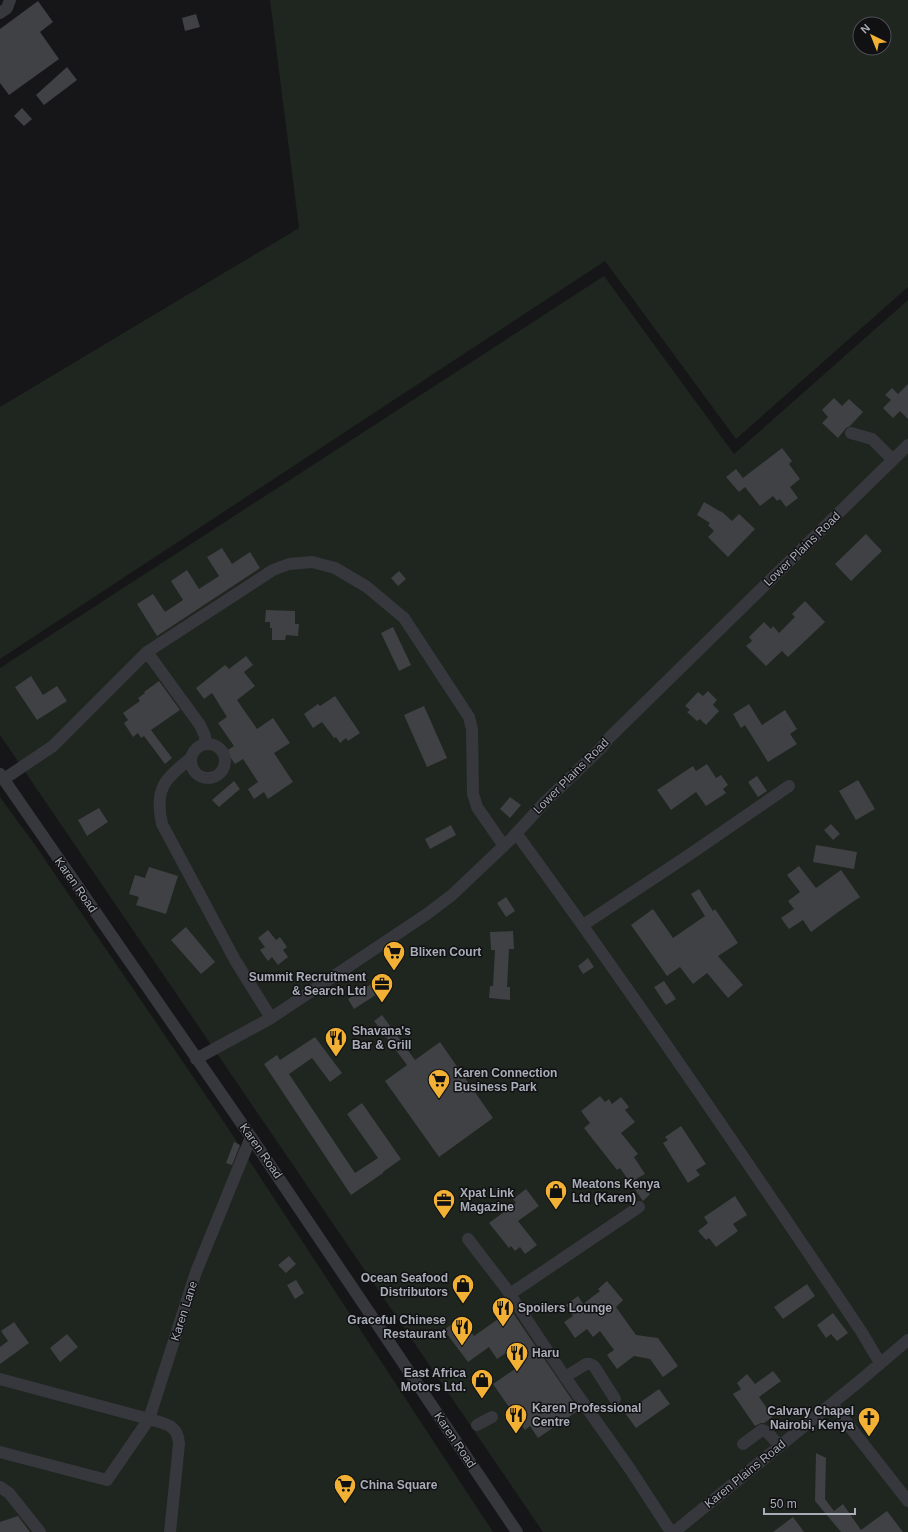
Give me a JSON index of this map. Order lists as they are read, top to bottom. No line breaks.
{"streets":{"street":["Lower Plains Road","Karen Road","Karen Lane","Karen Plains Road"]},"crossings":[["Lower Plains Road","Karen Road"],["Karen Road","Karen Lane"]],"places":{"supermarket":["Blixen Court","Karen Connection Business Park","China Square"],"office":["Summit Recruitment & Search Ltd","Xpat Link Magazine"],"restaurant":["Shavana's Bar & Grill","Spoilers Lounge","Graceful Chinese Restaurant","Haru","Karen Professional Centre"],"shop":["Meatons Kenya Ltd (Karen)","Ocean Seafood Distributors","East Africa Motors Ltd."],"church":["Calvary Chapel Nairobi, Kenya"]},"scale_bar":"50 m","north":"top left"}
